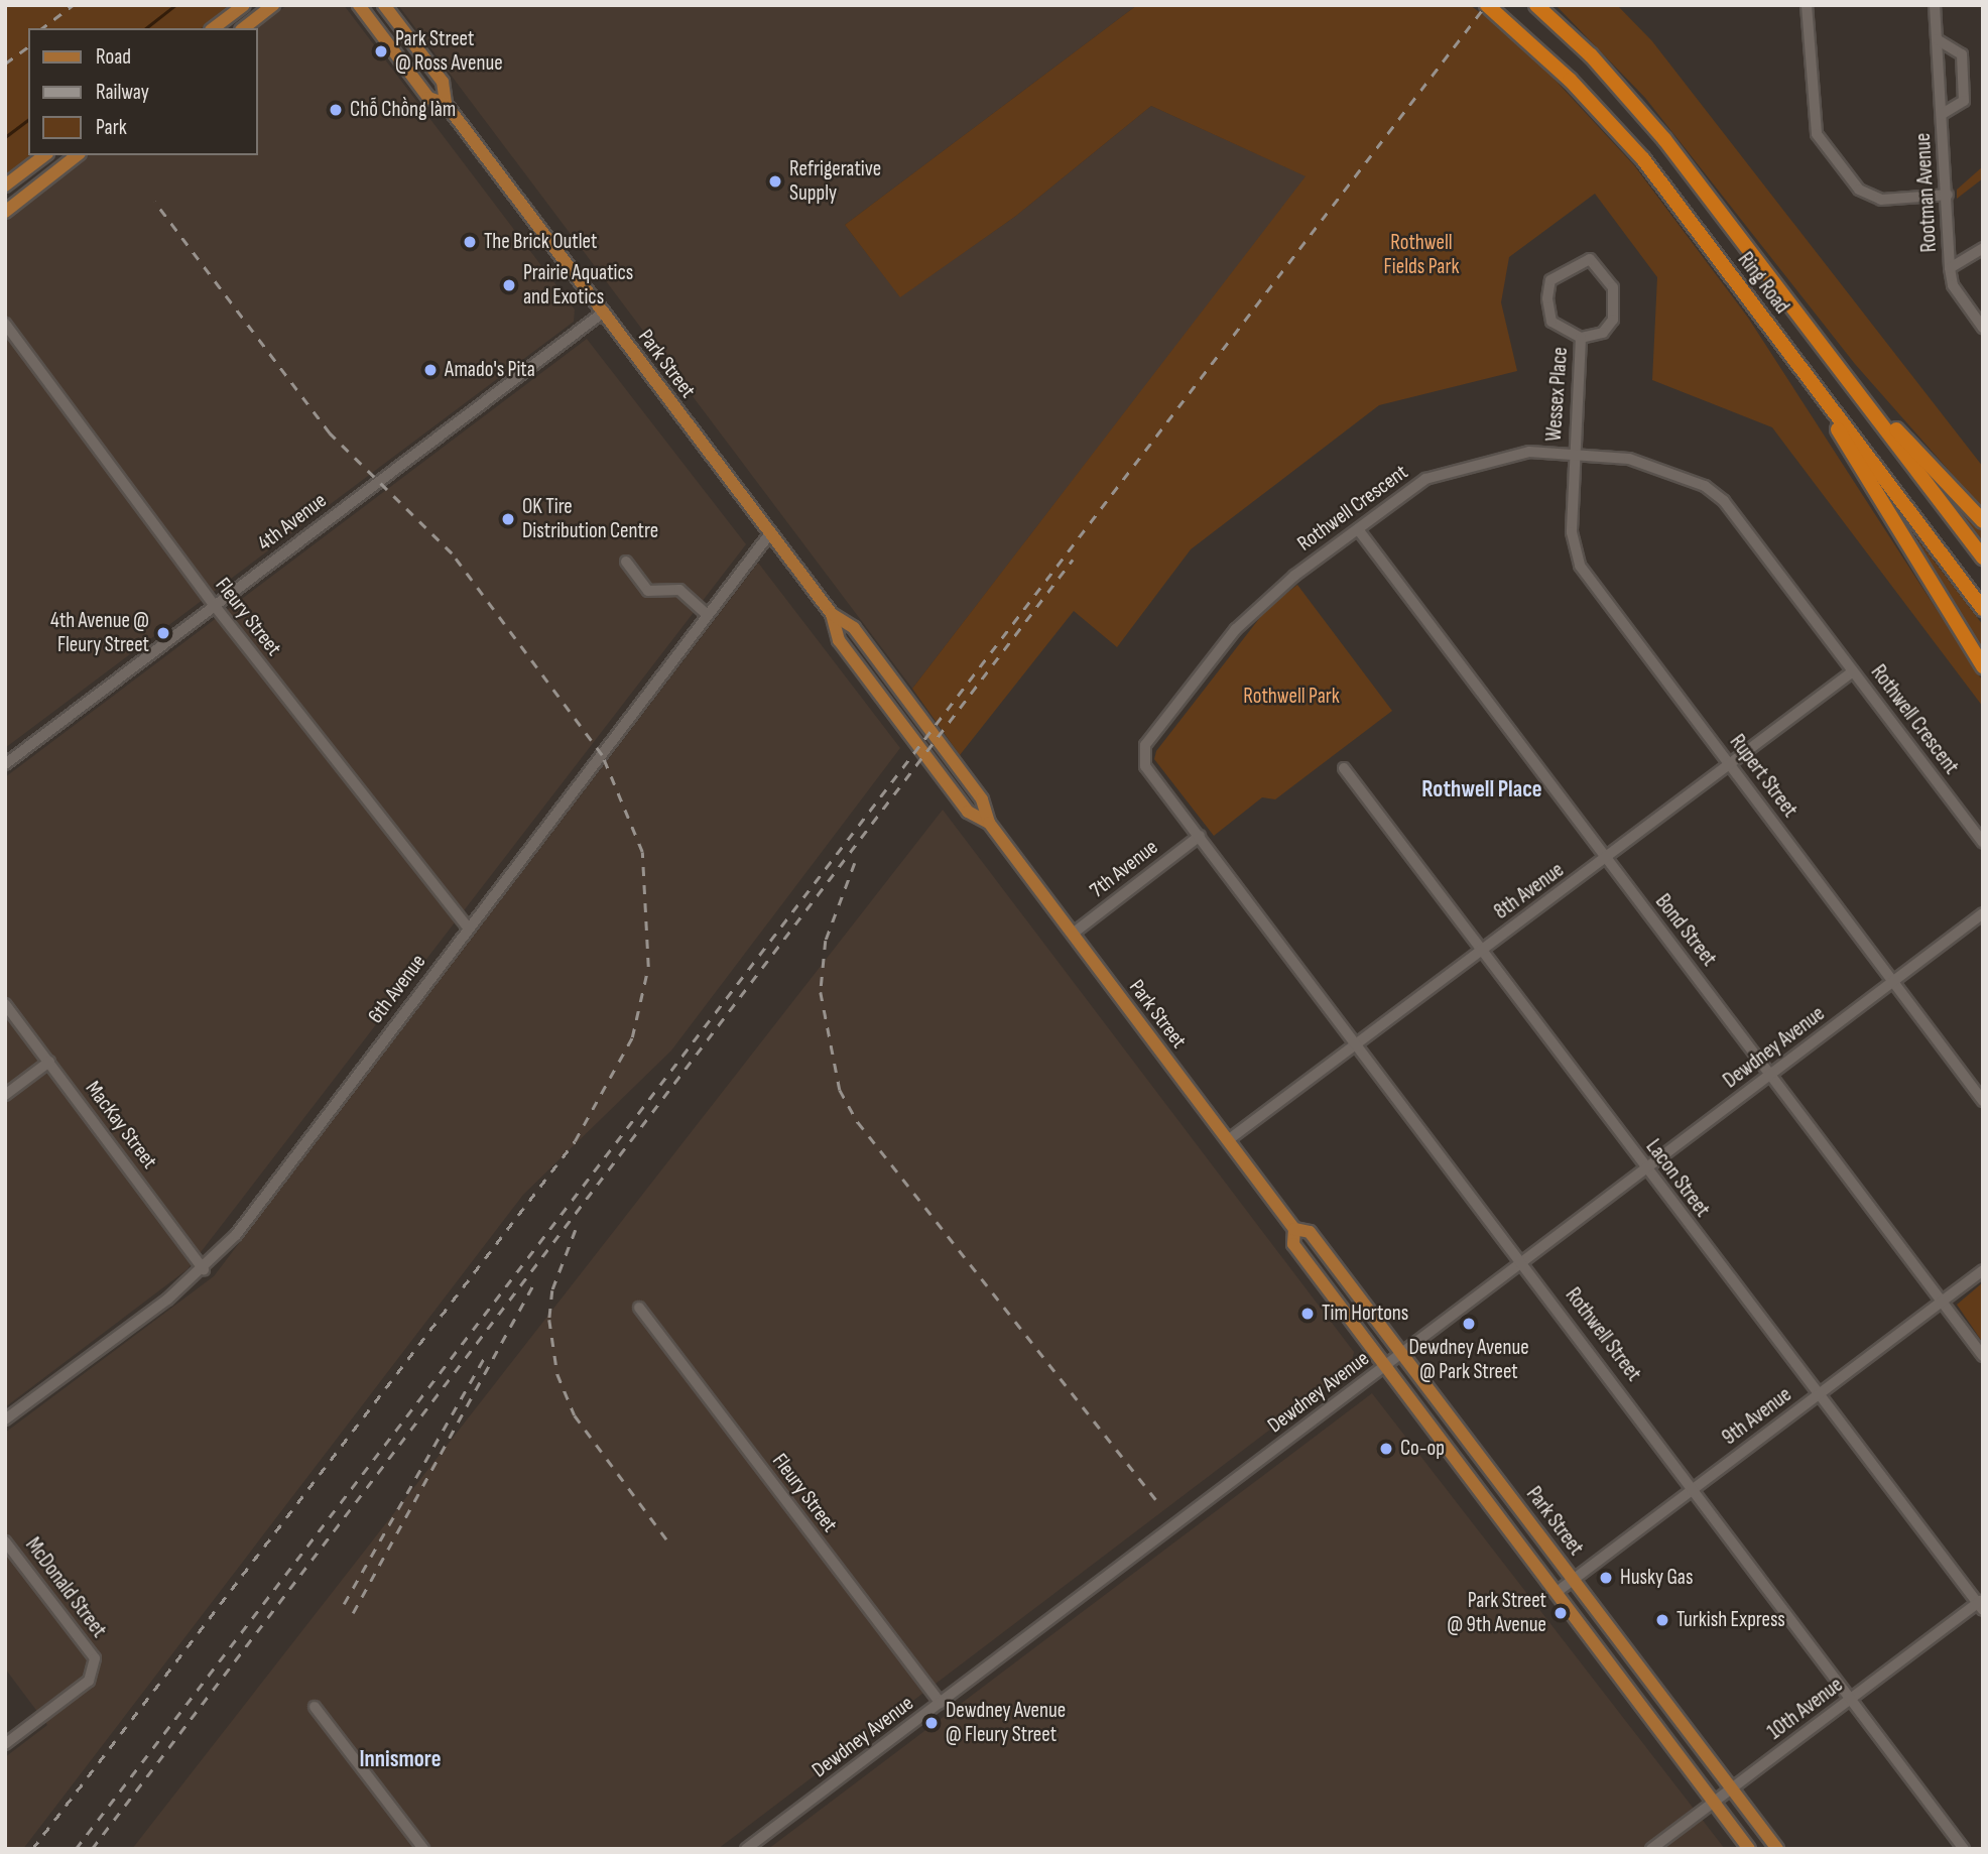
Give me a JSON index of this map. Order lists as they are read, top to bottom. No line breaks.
{"streets":{"highway":["Ring Road"],"main road":["Park Street"],"street":["Rootman Avenue","Wessex Place","Rothwell Crescent","4th Avenue","Fleury Street","Rupert Street","7th Avenue","8th Avenue","Bond Street","6th Avenue","Dewdney Avenue","MacKay Street","Lacon Street","Rothwell Street","9th Avenue","McDonald Street","10th Avenue"]},"crossings":[["Park Street","4th Avenue"],["Park Street","7th Avenue"],["Park Street","8th Avenue"],["Park Street","6th Avenue"],["Park Street","Dewdney Avenue"],["Park Street","9th Avenue"],["Park Street","10th Avenue"],["Wessex Place","Rothwell Crescent"],["Wessex Place","Rupert Street"],["Rothwell Crescent","Rupert Street"],["Rothwell Crescent","7th Avenue"],["Rothwell Crescent","8th Avenue"],["Rothwell Crescent","Bond Street"],["Rothwell Crescent","Rothwell Street"],["4th Avenue","Fleury Street"],["Fleury Street","6th Avenue"],["Fleury Street","Dewdney Avenue"],["Rupert Street","8th Avenue"],["Rupert Street","Dewdney Avenue"],["8th Avenue","Bond Street"],["8th Avenue","Lacon Street"],["8th Avenue","Rothwell Street"],["Bond Street","Dewdney Avenue"],["Bond Street","9th Avenue"],["6th Avenue","MacKay Street"],["Dewdney Avenue","Lacon Street"],["Dewdney Avenue","Rothwell Street"],["Lacon Street","9th Avenue"],["Lacon Street","10th Avenue"],["Rothwell Street","9th Avenue"],["Rothwell Street","10th Avenue"]],"districts":["Rothwell Place","Innismore"],"parks":["Rothwell Fields Park","Rothwell Park"],"places":["Park Street @ Ross Avenue","Chỗ Chồng làm","Refrigerative Supply","The Brick Outlet","Prairie Aquatics and Exotics","Amado's Pita","OK Tire Distribution Centre","4th Avenue @ Fleury Street","Tim Hortons","Dewdney Avenue @ Park Street","Co-op","Husky Gas","Park Street @ 9th Avenue","Turkish Express","Dewdney Avenue @ Fleury Street"],"legend":["Road","Railway","Park"]}
